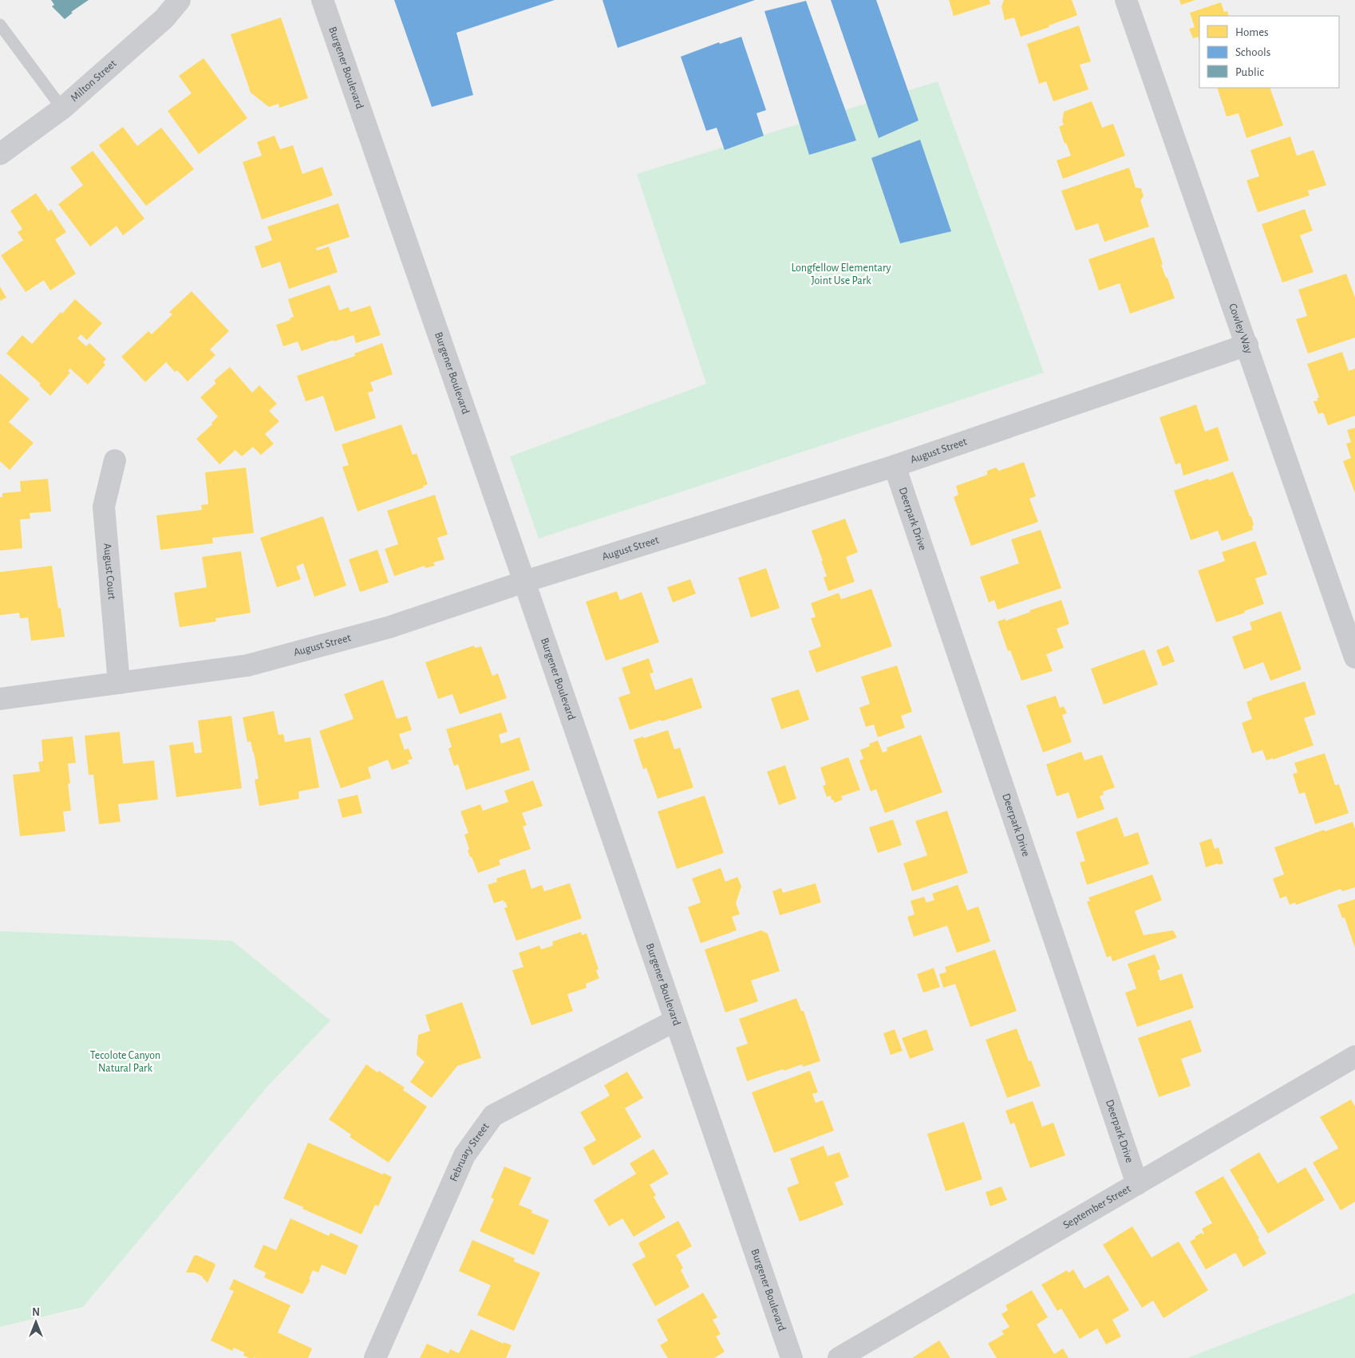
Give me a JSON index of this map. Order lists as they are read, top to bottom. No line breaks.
{"streets":{"main road":["Milton Street"],"street":["Burgener Boulevard","Cowley Way","August Street","Deerpark Drive","August Court","February Street","September Street"]},"crossings":[["Burgener Boulevard","August Street"],["Burgener Boulevard","February Street"],["Cowley Way","August Street"],["August Street","Deerpark Drive"],["August Street","August Court"],["Deerpark Drive","September Street"]],"parks":["Longfellow Elementary Joint Use Park","Tecolote Canyon Natural Park"],"legend":["Homes","Schools","Public"],"north":"top"}
